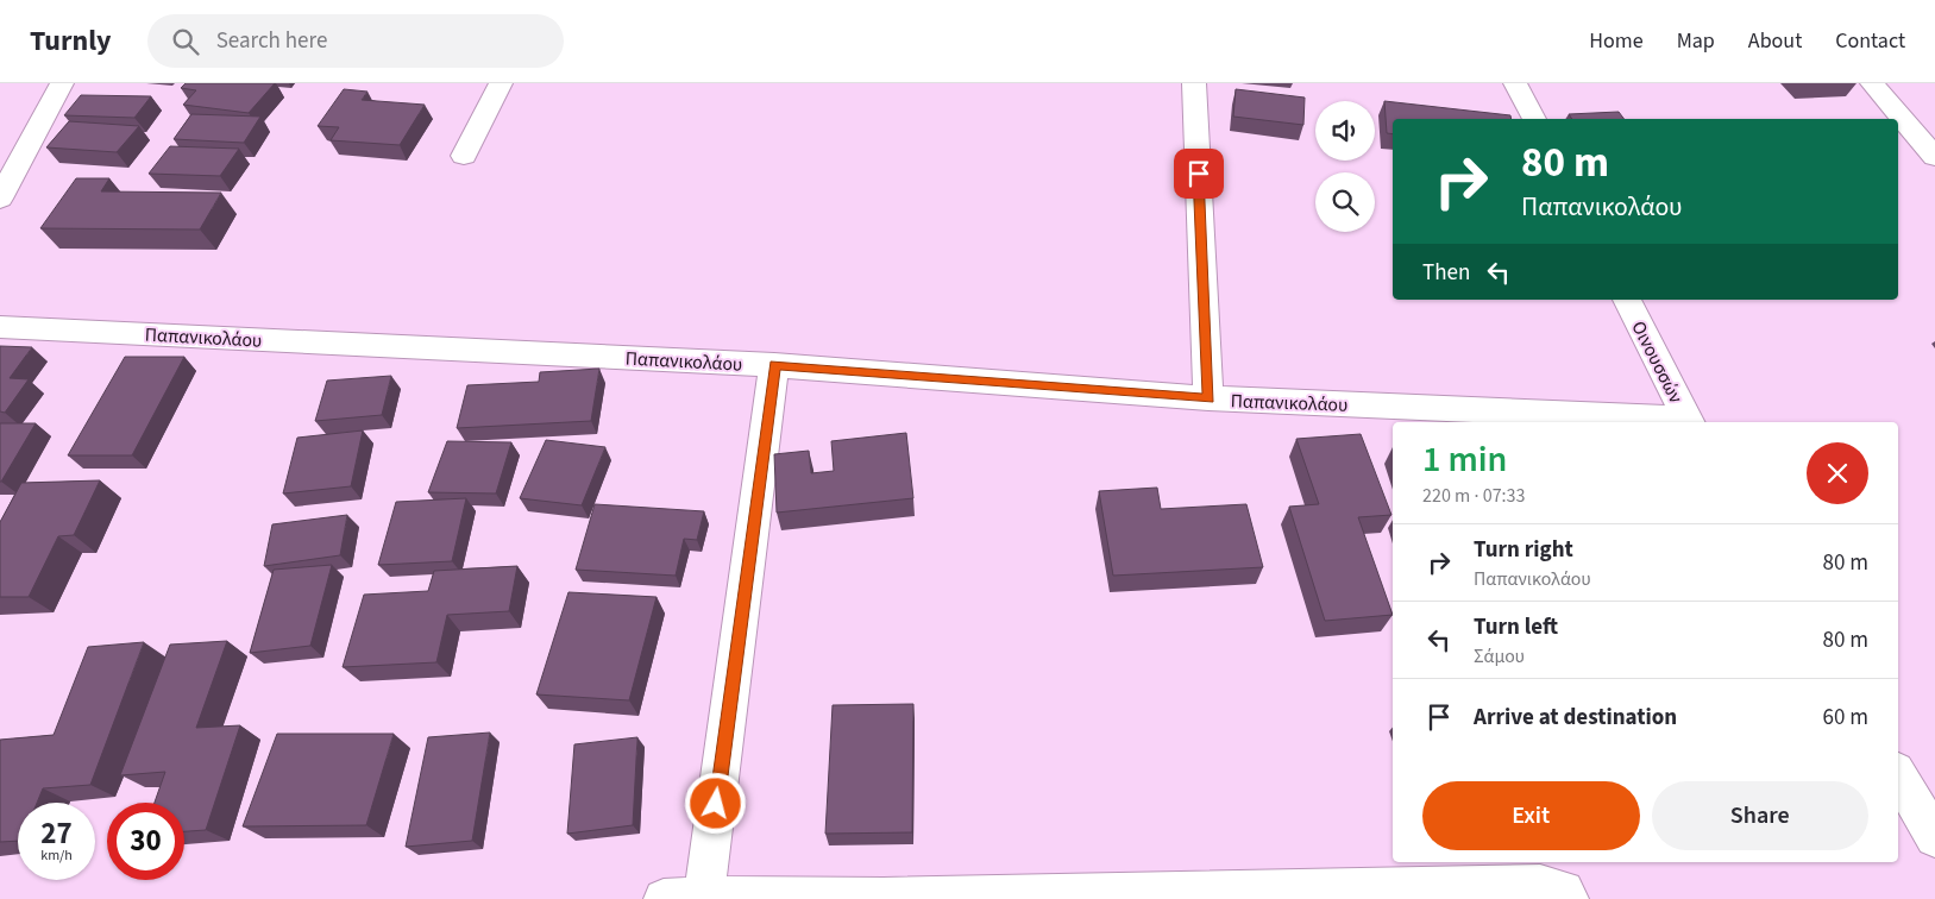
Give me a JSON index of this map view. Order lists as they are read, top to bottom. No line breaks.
{"streets":{"street":["Παπανικολάου","Οινουσσών"]},"crossings":[["Παπανικολάου","Οινουσσών"]],"page":{"header":"Turnly","search":"Search here","nav":["Home","Map","About","Contact"],"turn":["80 m","Παπανικολάου"],"then":"Then","heading":["1 min","220 m · 07:33"],"list":[{"name":"Turn right","note":"Παπανικολάου","value":"80 m"},{"name":"Turn left","note":"Σάμου","value":"80 m"},{"name":"Arrive at destination","value":"60 m"}],"buttons":["Exit","Share"],"speed":"27 km/h","limit":"30"}}
